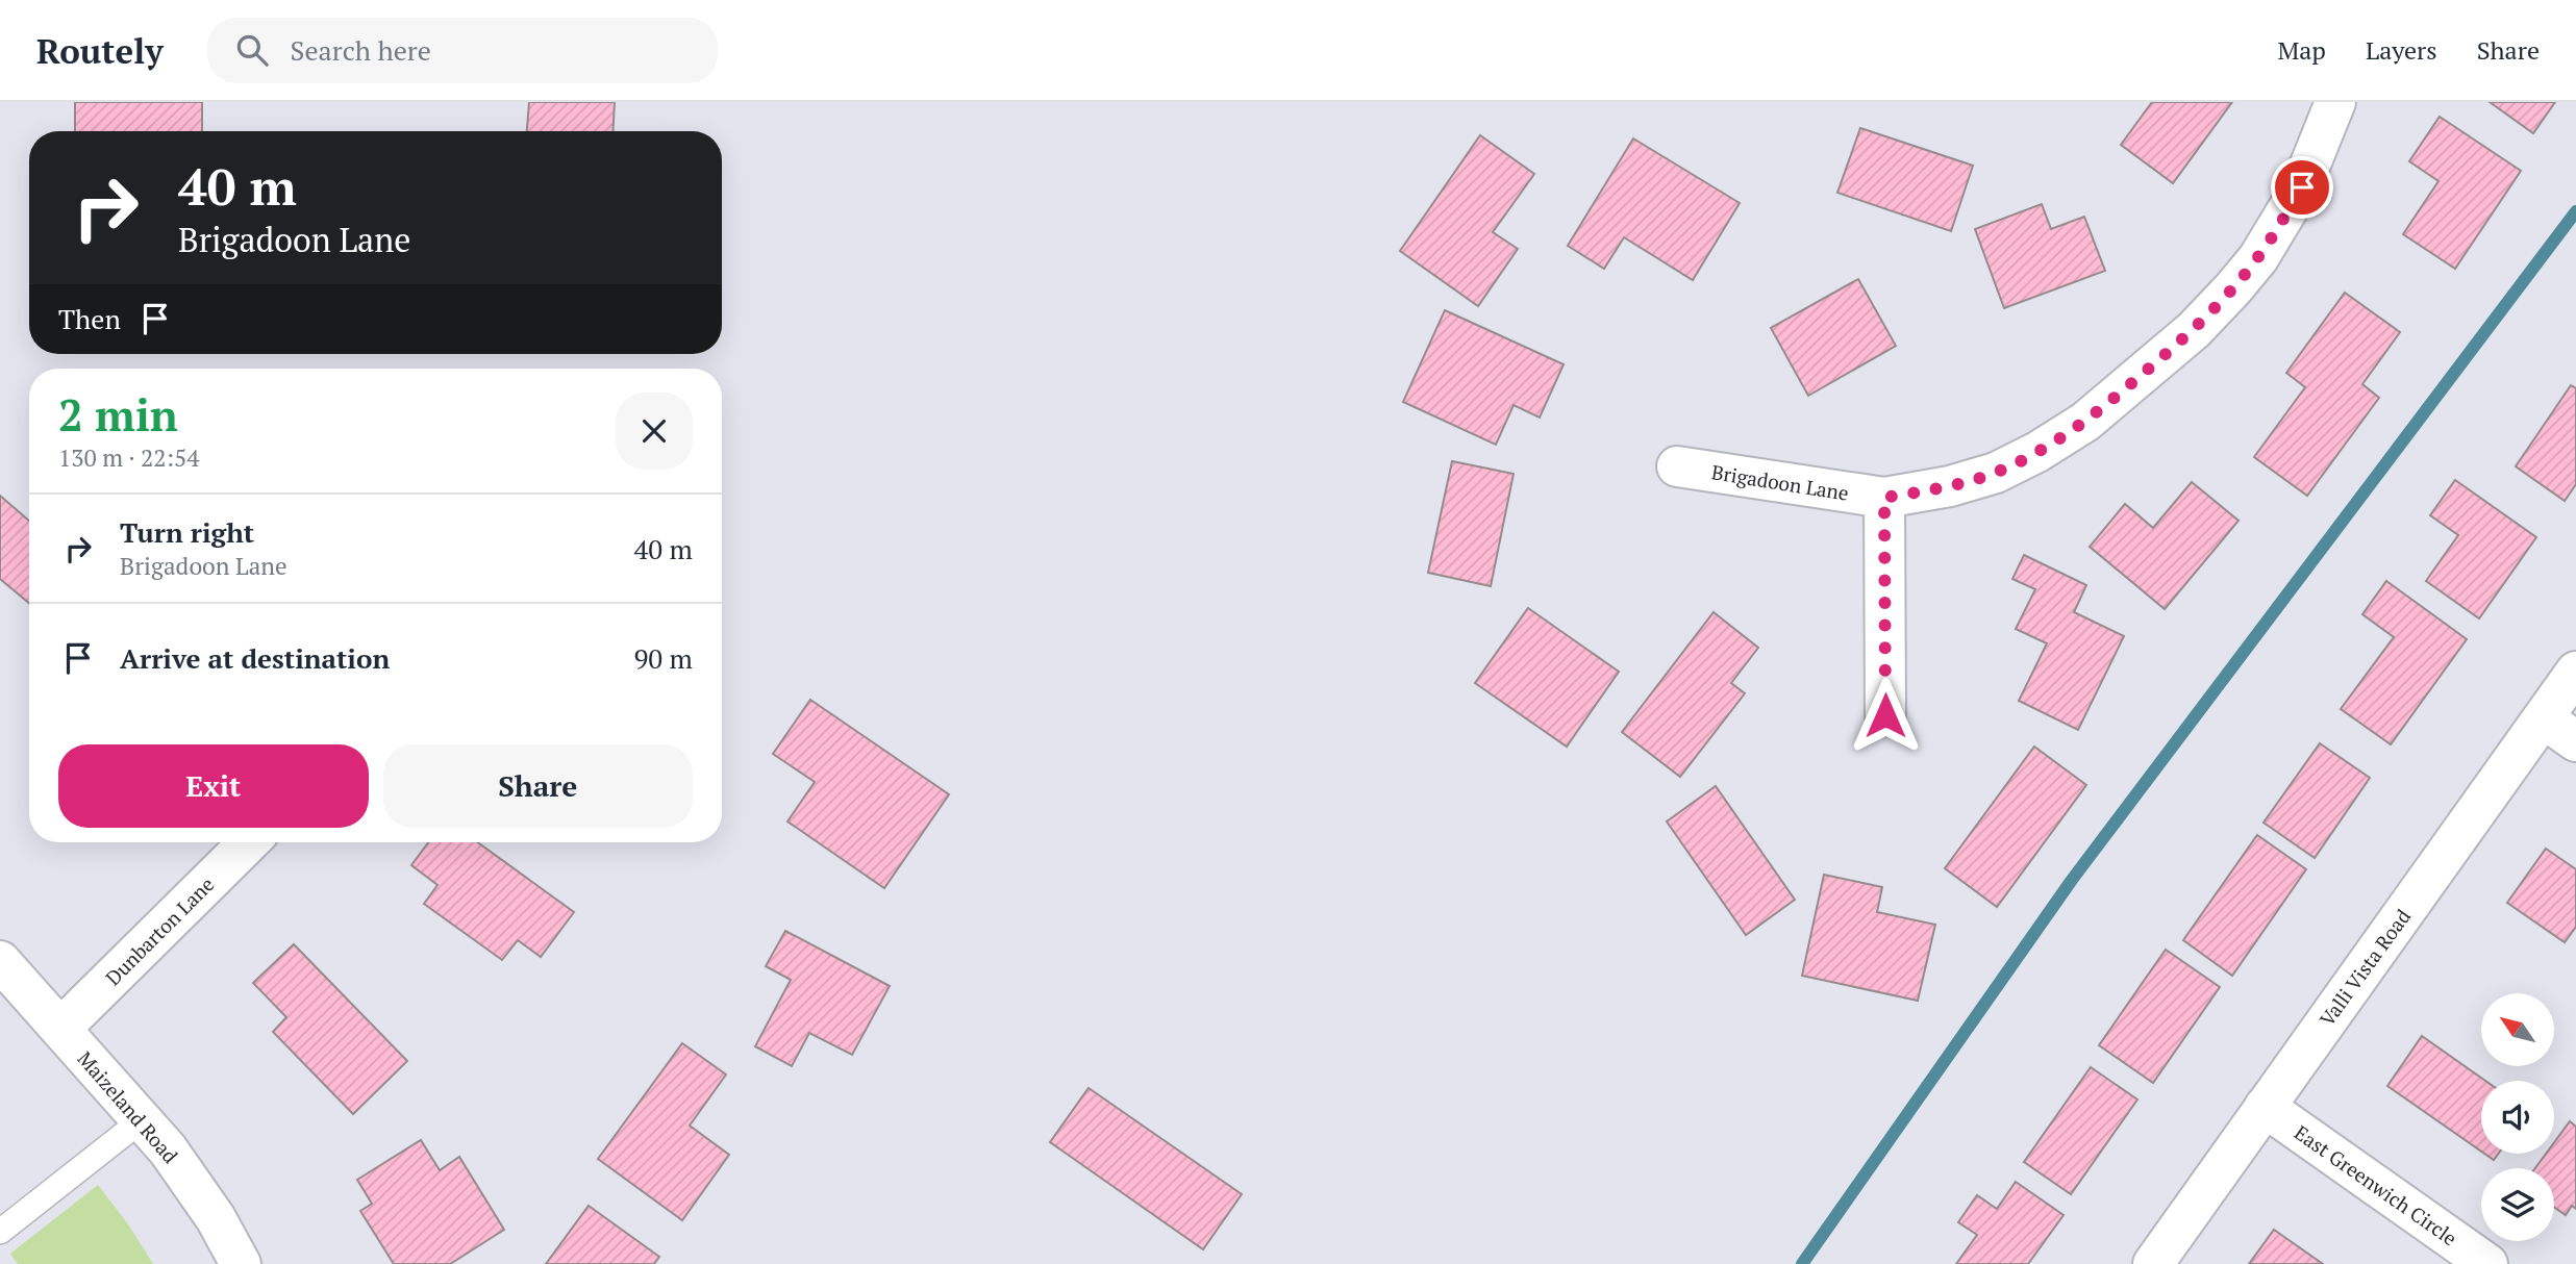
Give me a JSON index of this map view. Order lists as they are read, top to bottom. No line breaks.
{"streets":{"street":["Brigadoon Lane","Dunbarton Lane","Valli Vista Road","Maizeland Road","East Greenwich Circle"]},"crossings":[["Dunbarton Lane","Maizeland Road"],["Valli Vista Road","East Greenwich Circle"]],"north":"top left","page":{"header":"Routely","search":"Search here","nav":["Map","Layers","Share"],"turn":["40 m","Brigadoon Lane"],"then":"Then","heading":["2 min","130 m · 22:54"],"list":[{"name":"Turn right","note":"Brigadoon Lane","value":"40 m"},{"name":"Arrive at destination","value":"90 m"}],"buttons":["Exit","Share"]}}
